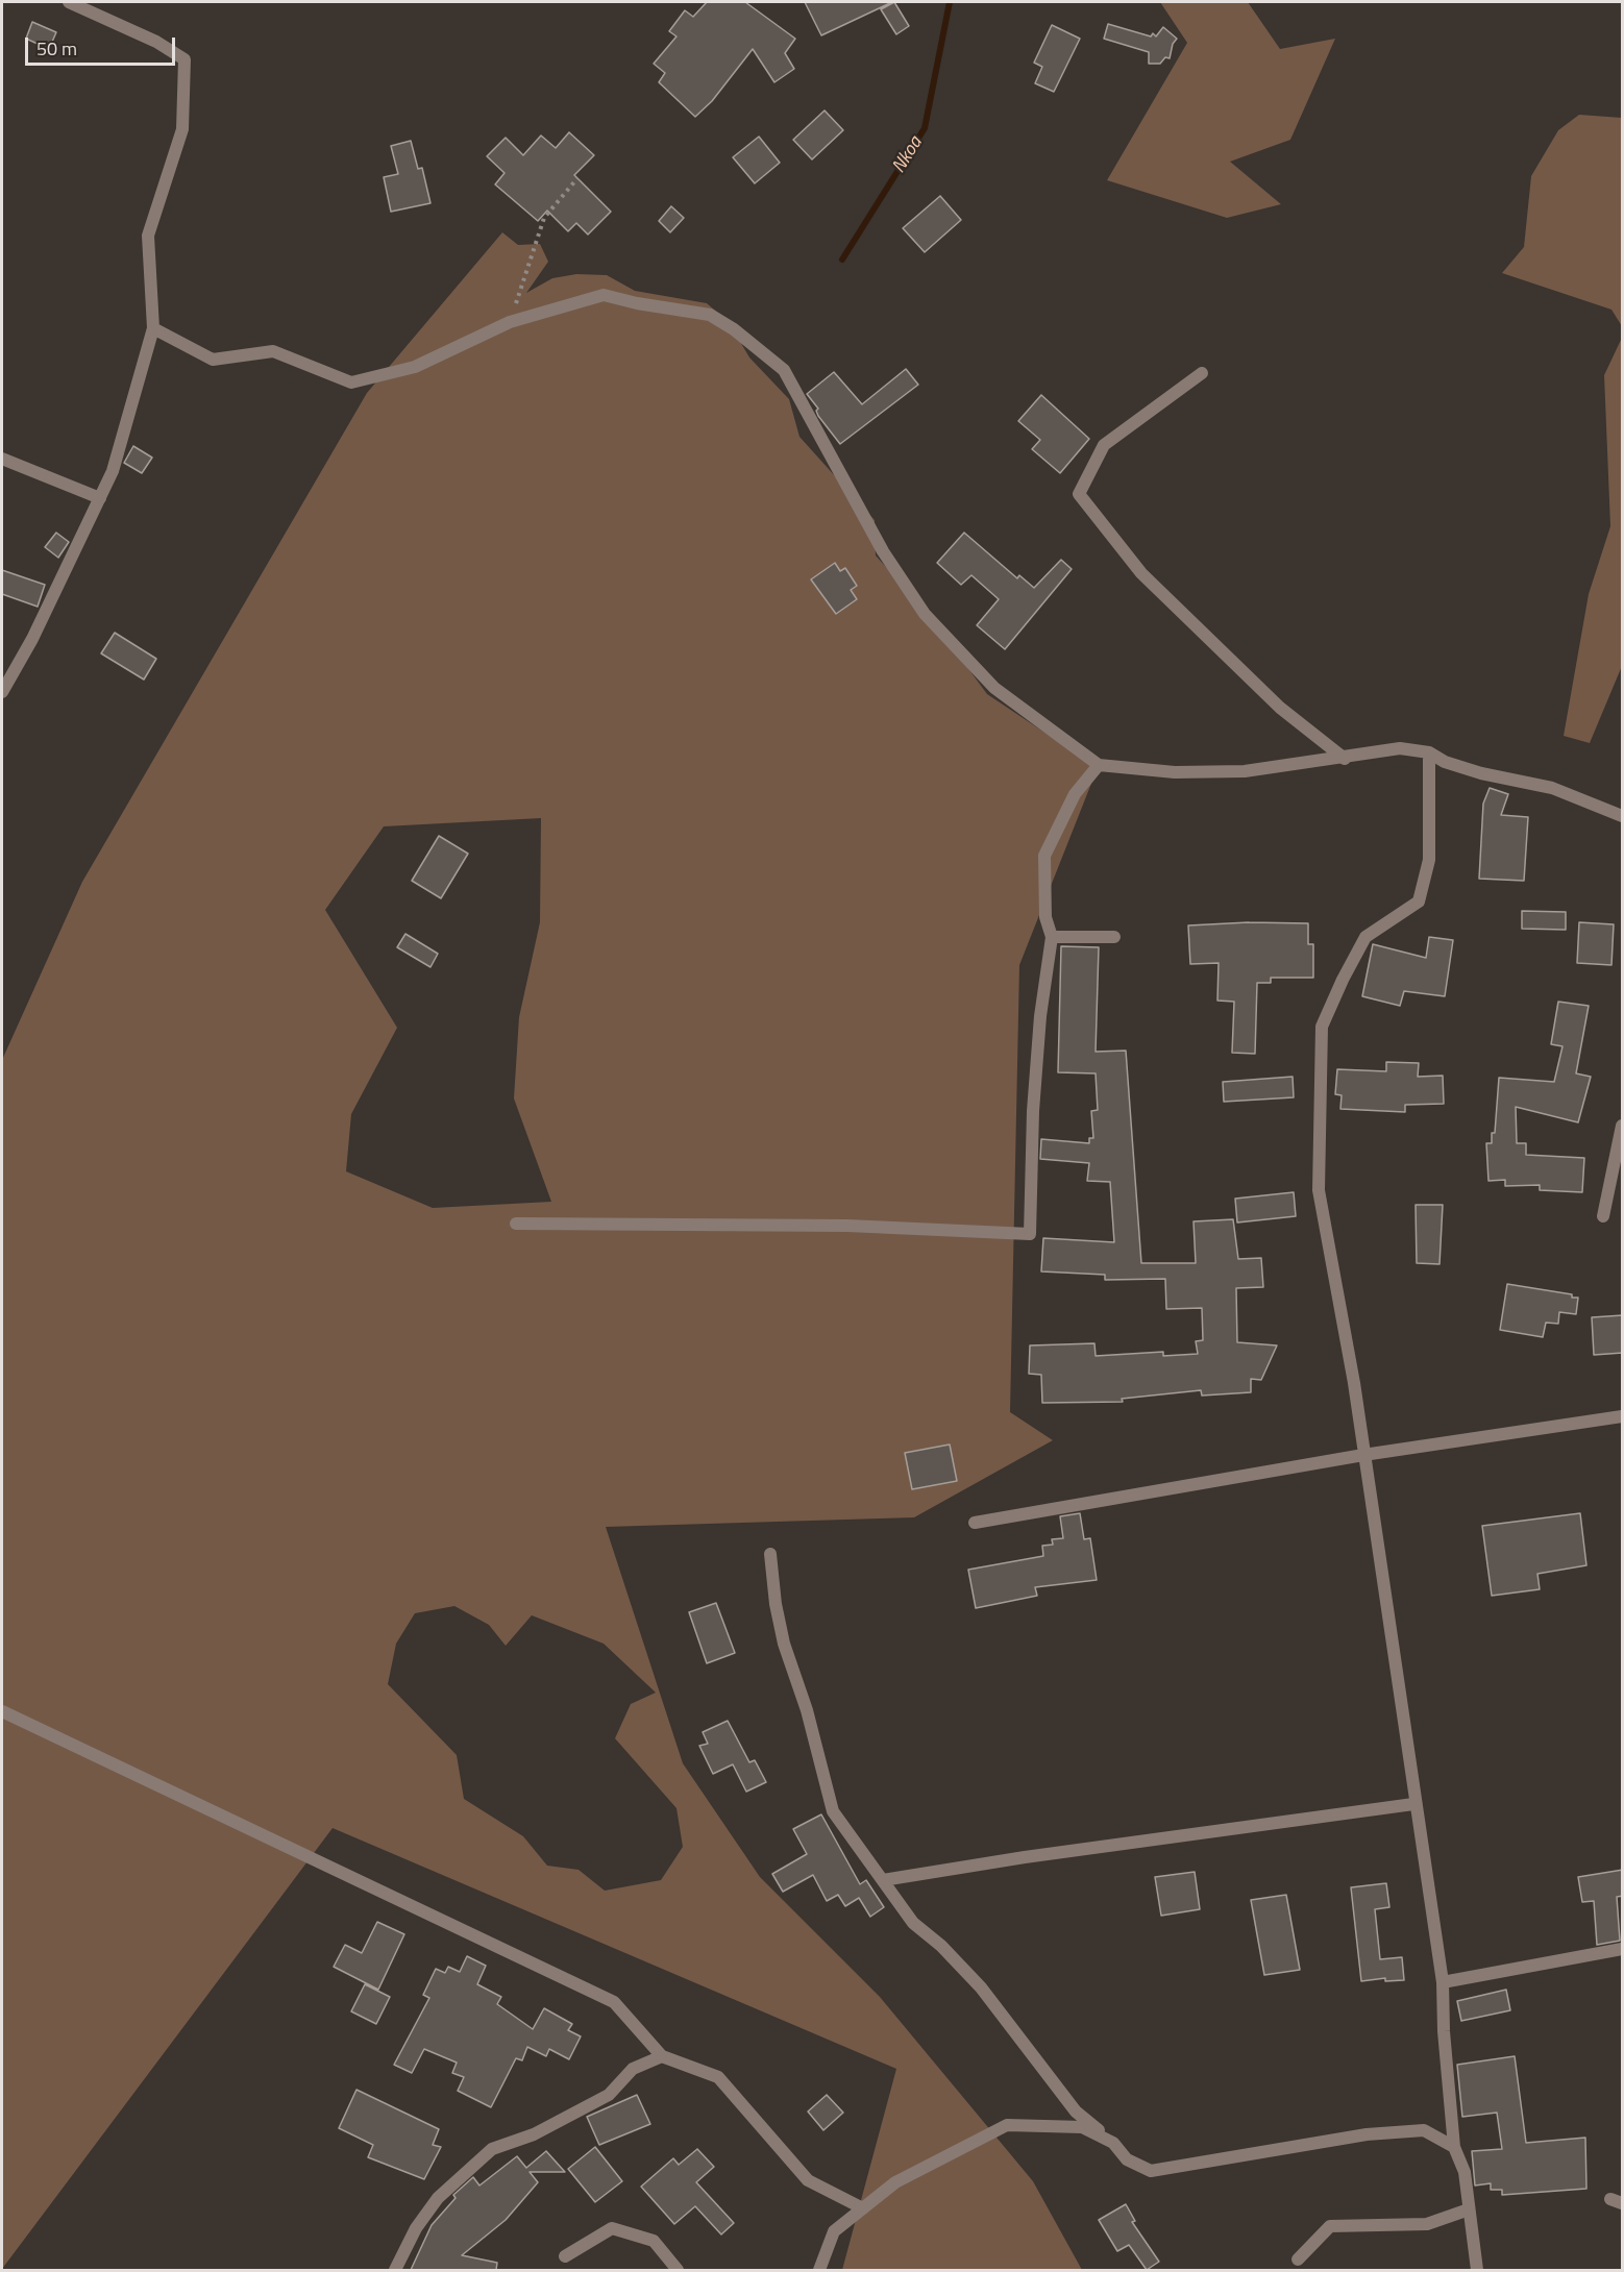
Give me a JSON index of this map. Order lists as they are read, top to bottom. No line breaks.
{"water":["Nkoa"],"scale_bar":"50 m"}
